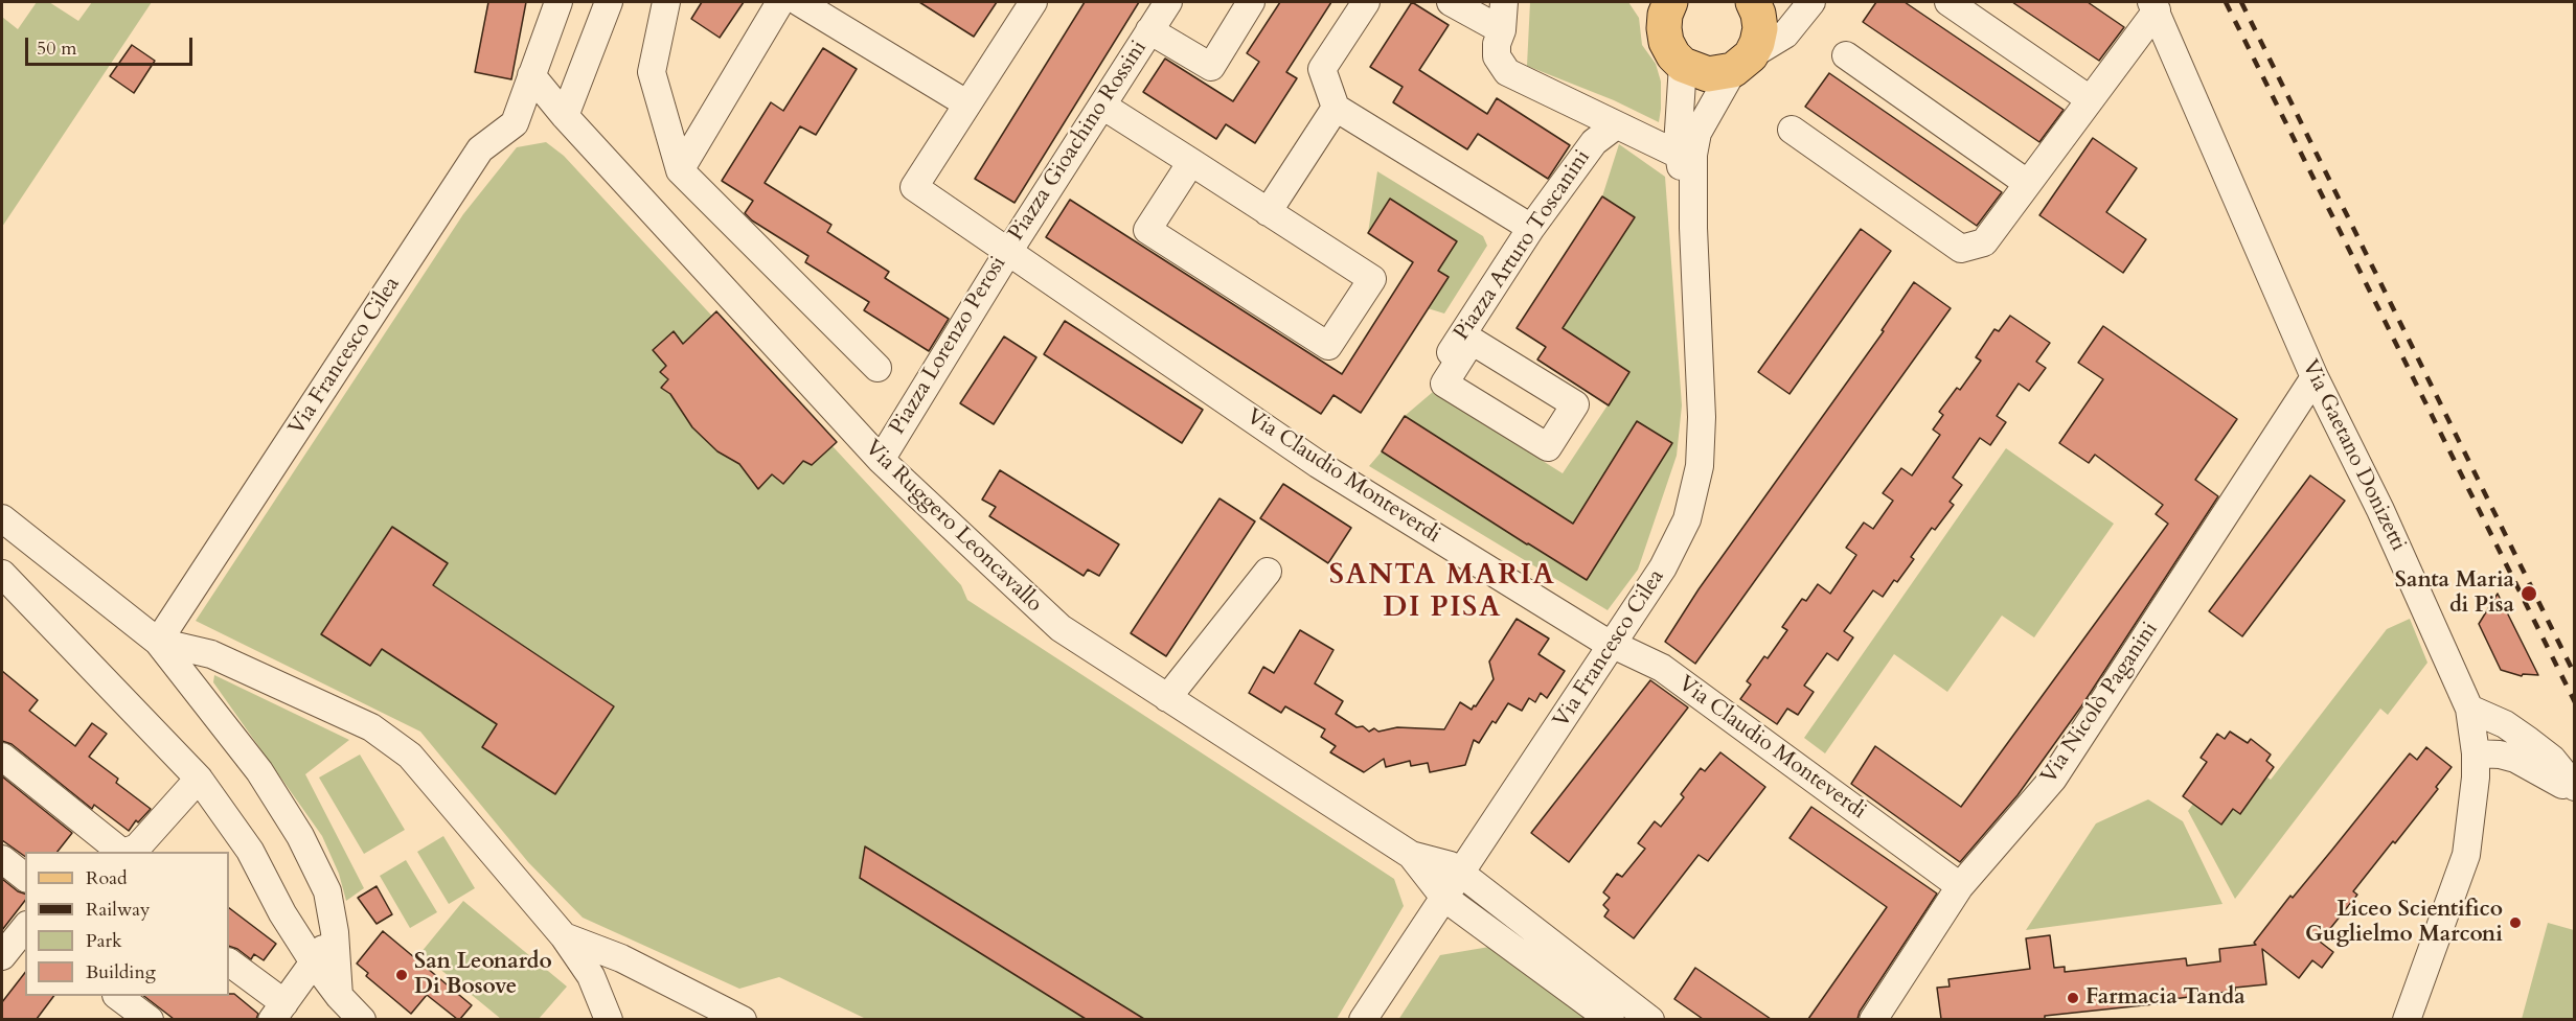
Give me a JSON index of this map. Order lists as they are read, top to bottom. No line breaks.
{"streets":{"street":["Piazza Gioachino Rossini","Piazza Arturo Toscanini","Piazza Lorenzo Perosi","Via Francesco Cilea","Via Gaetano Donizetti","Via Claudio Monteverdi","Via Ruggero Leoncavallo","Via Nicolò Paganini"]},"crossings":[["Piazza Gioachino Rossini","Piazza Lorenzo Perosi"],["Piazza Gioachino Rossini","Via Claudio Monteverdi"],["Piazza Lorenzo Perosi","Via Claudio Monteverdi"],["Piazza Lorenzo Perosi","Via Ruggero Leoncavallo"],["Via Francesco Cilea","Via Claudio Monteverdi"],["Via Francesco Cilea","Via Ruggero Leoncavallo"],["Via Gaetano Donizetti","Via Nicolò Paganini"],["Via Claudio Monteverdi","Via Nicolò Paganini"]],"districts":["SANTA MARIA DI PISA"],"places":["Santa Maria di Pisa","Liceo Scientifico Guglielmo Marconi","San Leonardo Di Bosove","Farmacia Tanda"],"legend":["Road","Railway","Park","Building"],"scale_bar":"50 m"}
